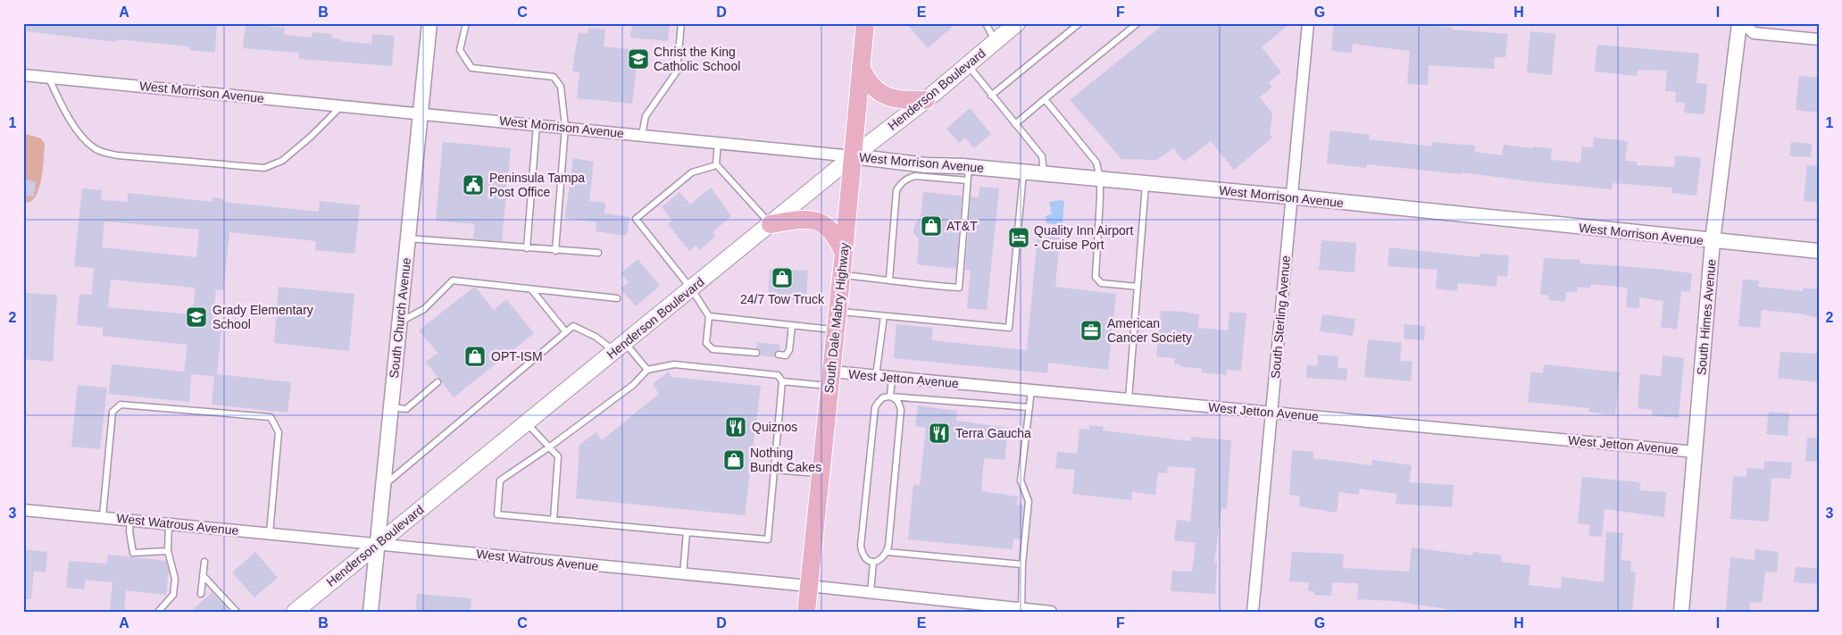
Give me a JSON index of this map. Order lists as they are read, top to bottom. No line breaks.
{"streets":{"main road":["Henderson Boulevard","South Dale Mabry Highway"],"street":["West Morrison Avenue","South Sterling Avenue","South Himes Avenue","South Church Avenue","West Jetton Avenue","West Watrous Avenue"]},"crossings":[["Henderson Boulevard","West Morrison Avenue"],["Henderson Boulevard","South Church Avenue"],["Henderson Boulevard","South Dale Mabry Highway"],["Henderson Boulevard","West Watrous Avenue"],["West Morrison Avenue","South Sterling Avenue"],["West Morrison Avenue","South Himes Avenue"],["West Morrison Avenue","South Church Avenue"],["West Morrison Avenue","South Dale Mabry Highway"],["South Sterling Avenue","West Jetton Avenue"],["South Himes Avenue","West Jetton Avenue"],["South Church Avenue","West Watrous Avenue"],["South Dale Mabry Highway","West Jetton Avenue"],["South Dale Mabry Highway","West Watrous Avenue"]],"places":{"school or university":["Christ the King Catholic School","Grady Elementary School"],"public building":["Peninsula Tampa Post Office"],"shop":["AT&T","24/7 Tow Truck","OPT-ISM","Nothing Bundt Cakes"],"hotel":["Quality Inn Airport - Cruise Port"],"office":["American Cancer Society"],"restaurant":["Quiznos","Terra Gaucha"]},"grid":{"columns":["A","B","C","D","E","F","G","H","I"],"rows":["1","2","3"]}}
